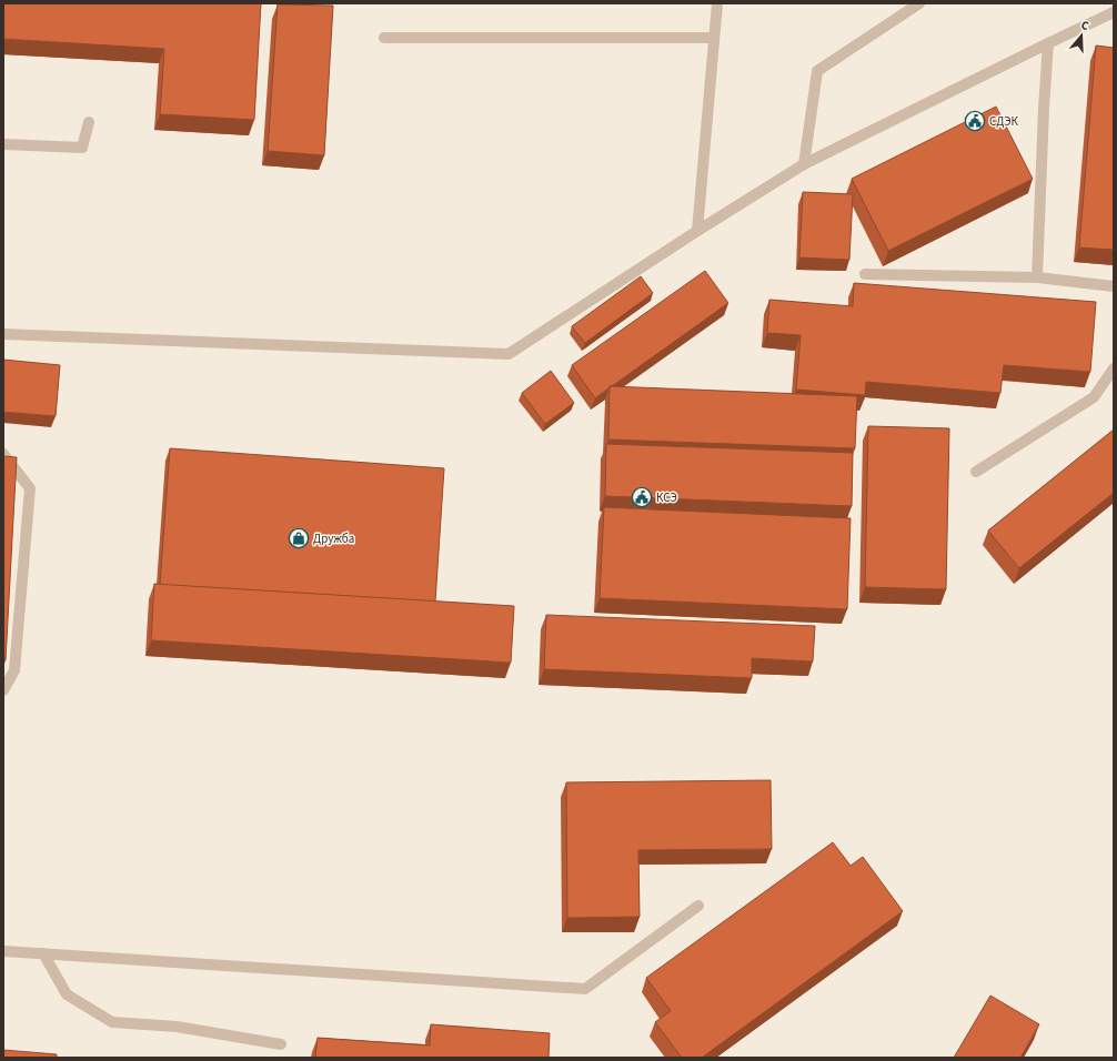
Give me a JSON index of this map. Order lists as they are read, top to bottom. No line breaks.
{"places":{"public building":["СДЭК","КСЭ"],"shop":["Дружба"]},"north":"top"}
